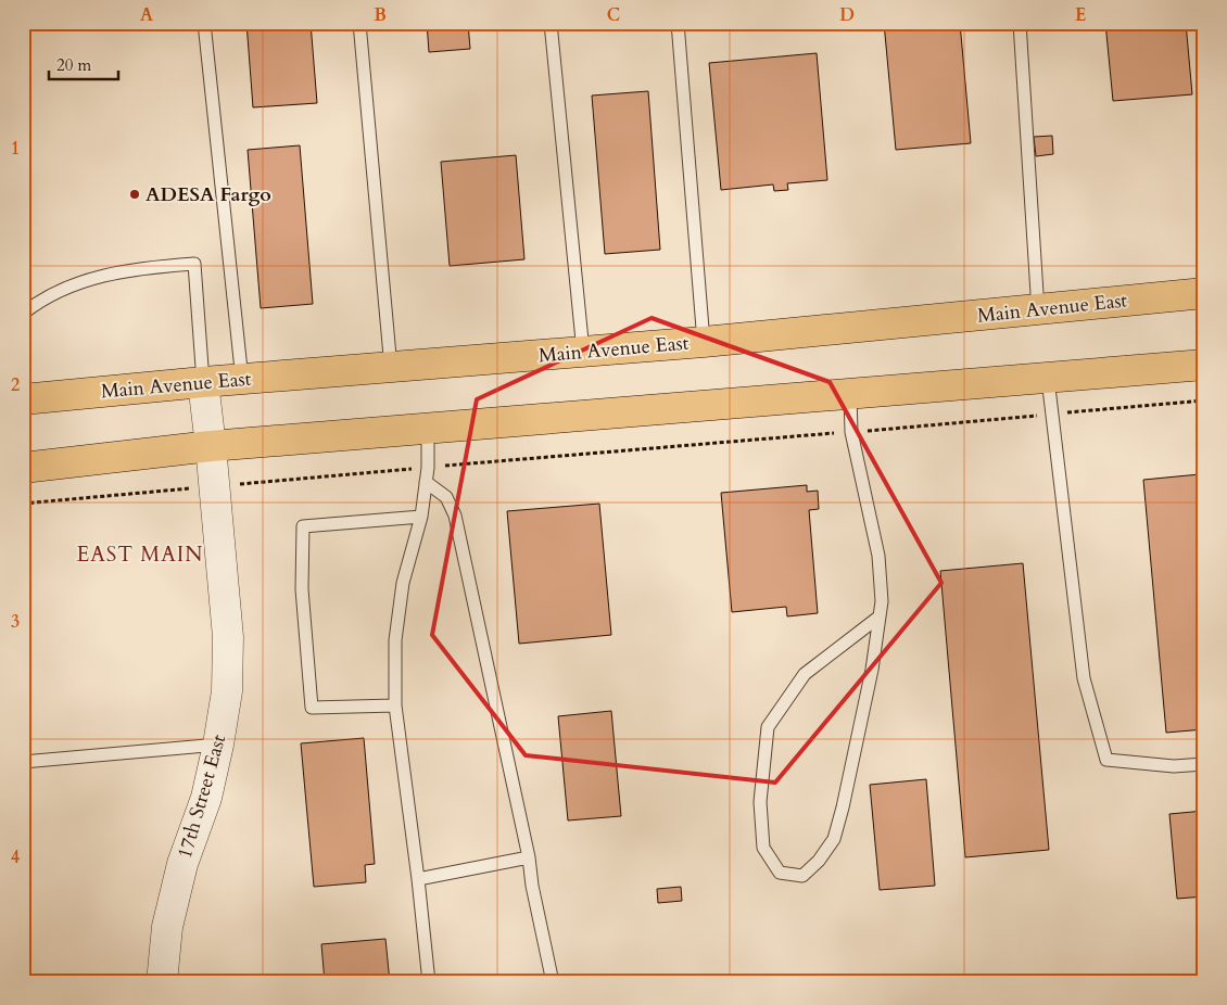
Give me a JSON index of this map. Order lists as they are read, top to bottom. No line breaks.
{"streets":{"main road":["Main Avenue East"],"street":["17th Street East"]},"crossings":[["Main Avenue East","17th Street East"]],"districts":["EAST MAIN"],"places":["ADESA Fargo"],"scale_bar":"20 m","grid":{"columns":["A","B","C","D","E"],"rows":["1","2","3","4"]}}
